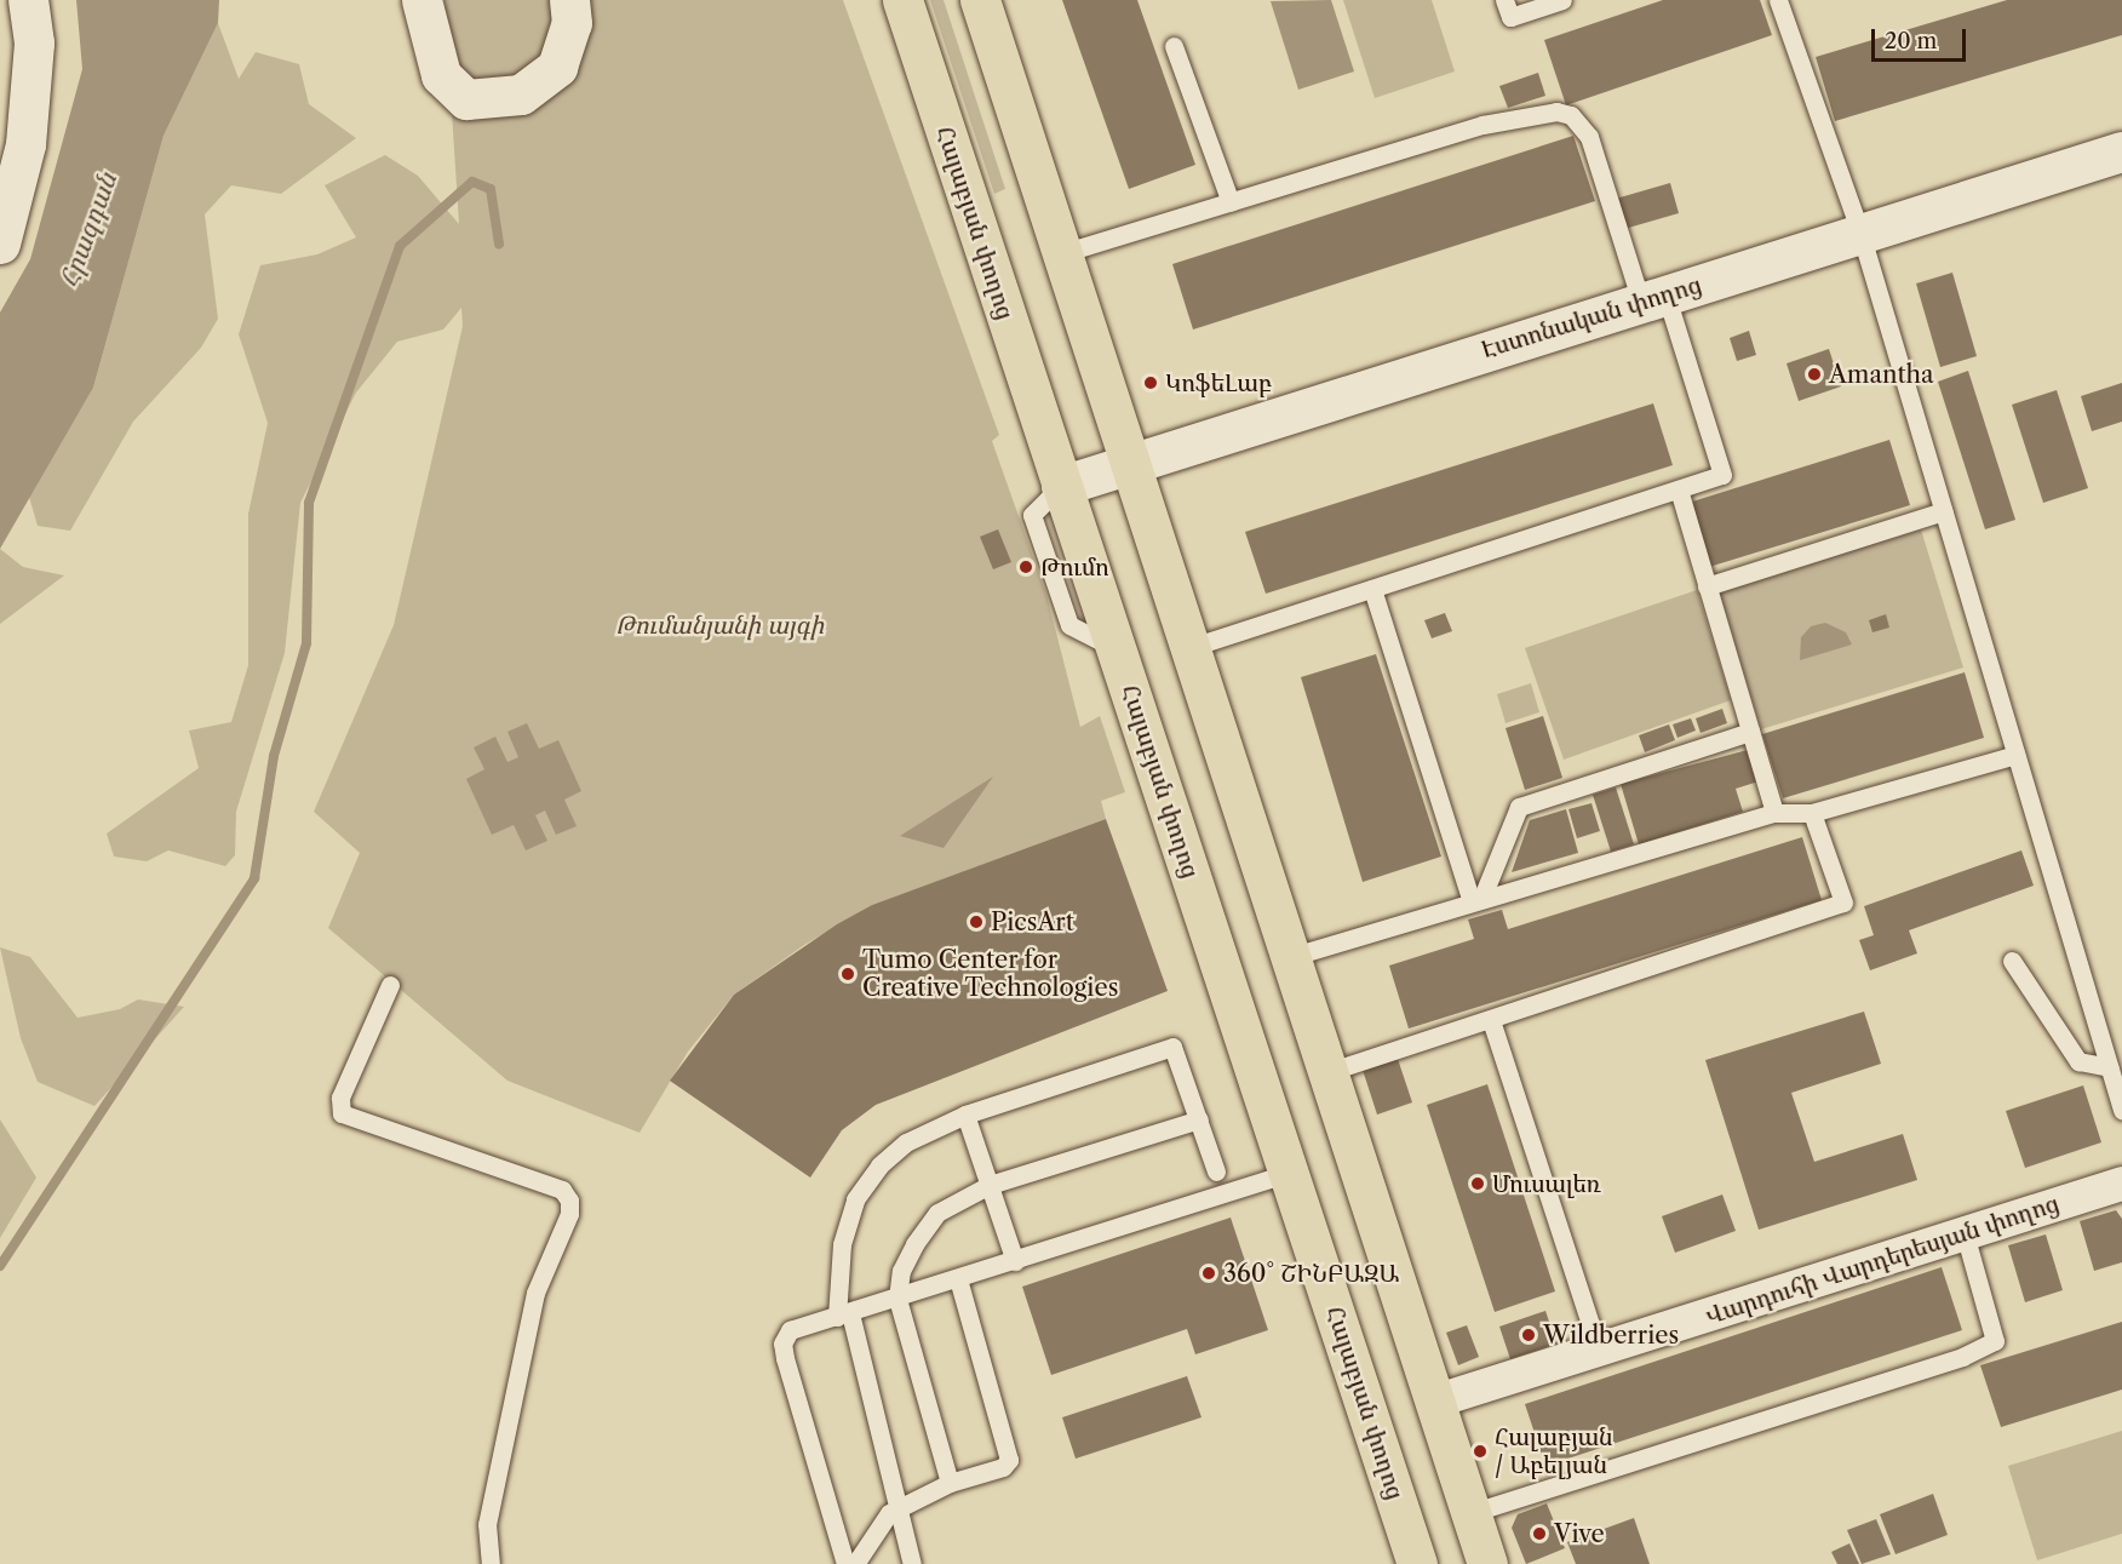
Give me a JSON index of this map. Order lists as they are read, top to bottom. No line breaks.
{"streets":{"main road":["Հալաբյան փողոց"],"street":["Էստոնական փողոց","Վարդուհի Վարդերեսյան փողոց"]},"crossings":[["Հալաբյան փողոց","Էստոնական փողոց"]],"water":["Հրազդան"],"parks":["Թումանյանի այգի"],"places":["Amantha","ԿոֆեԼաբ","Թումո","PicsArt","Tumo Center for Creative Technologies","Մուսալեռ","360° ՇԻՆԲԱԶԱ","Wildberries","Հալաբյան / Աբելյան","Vive"],"scale_bar":"20 m"}
